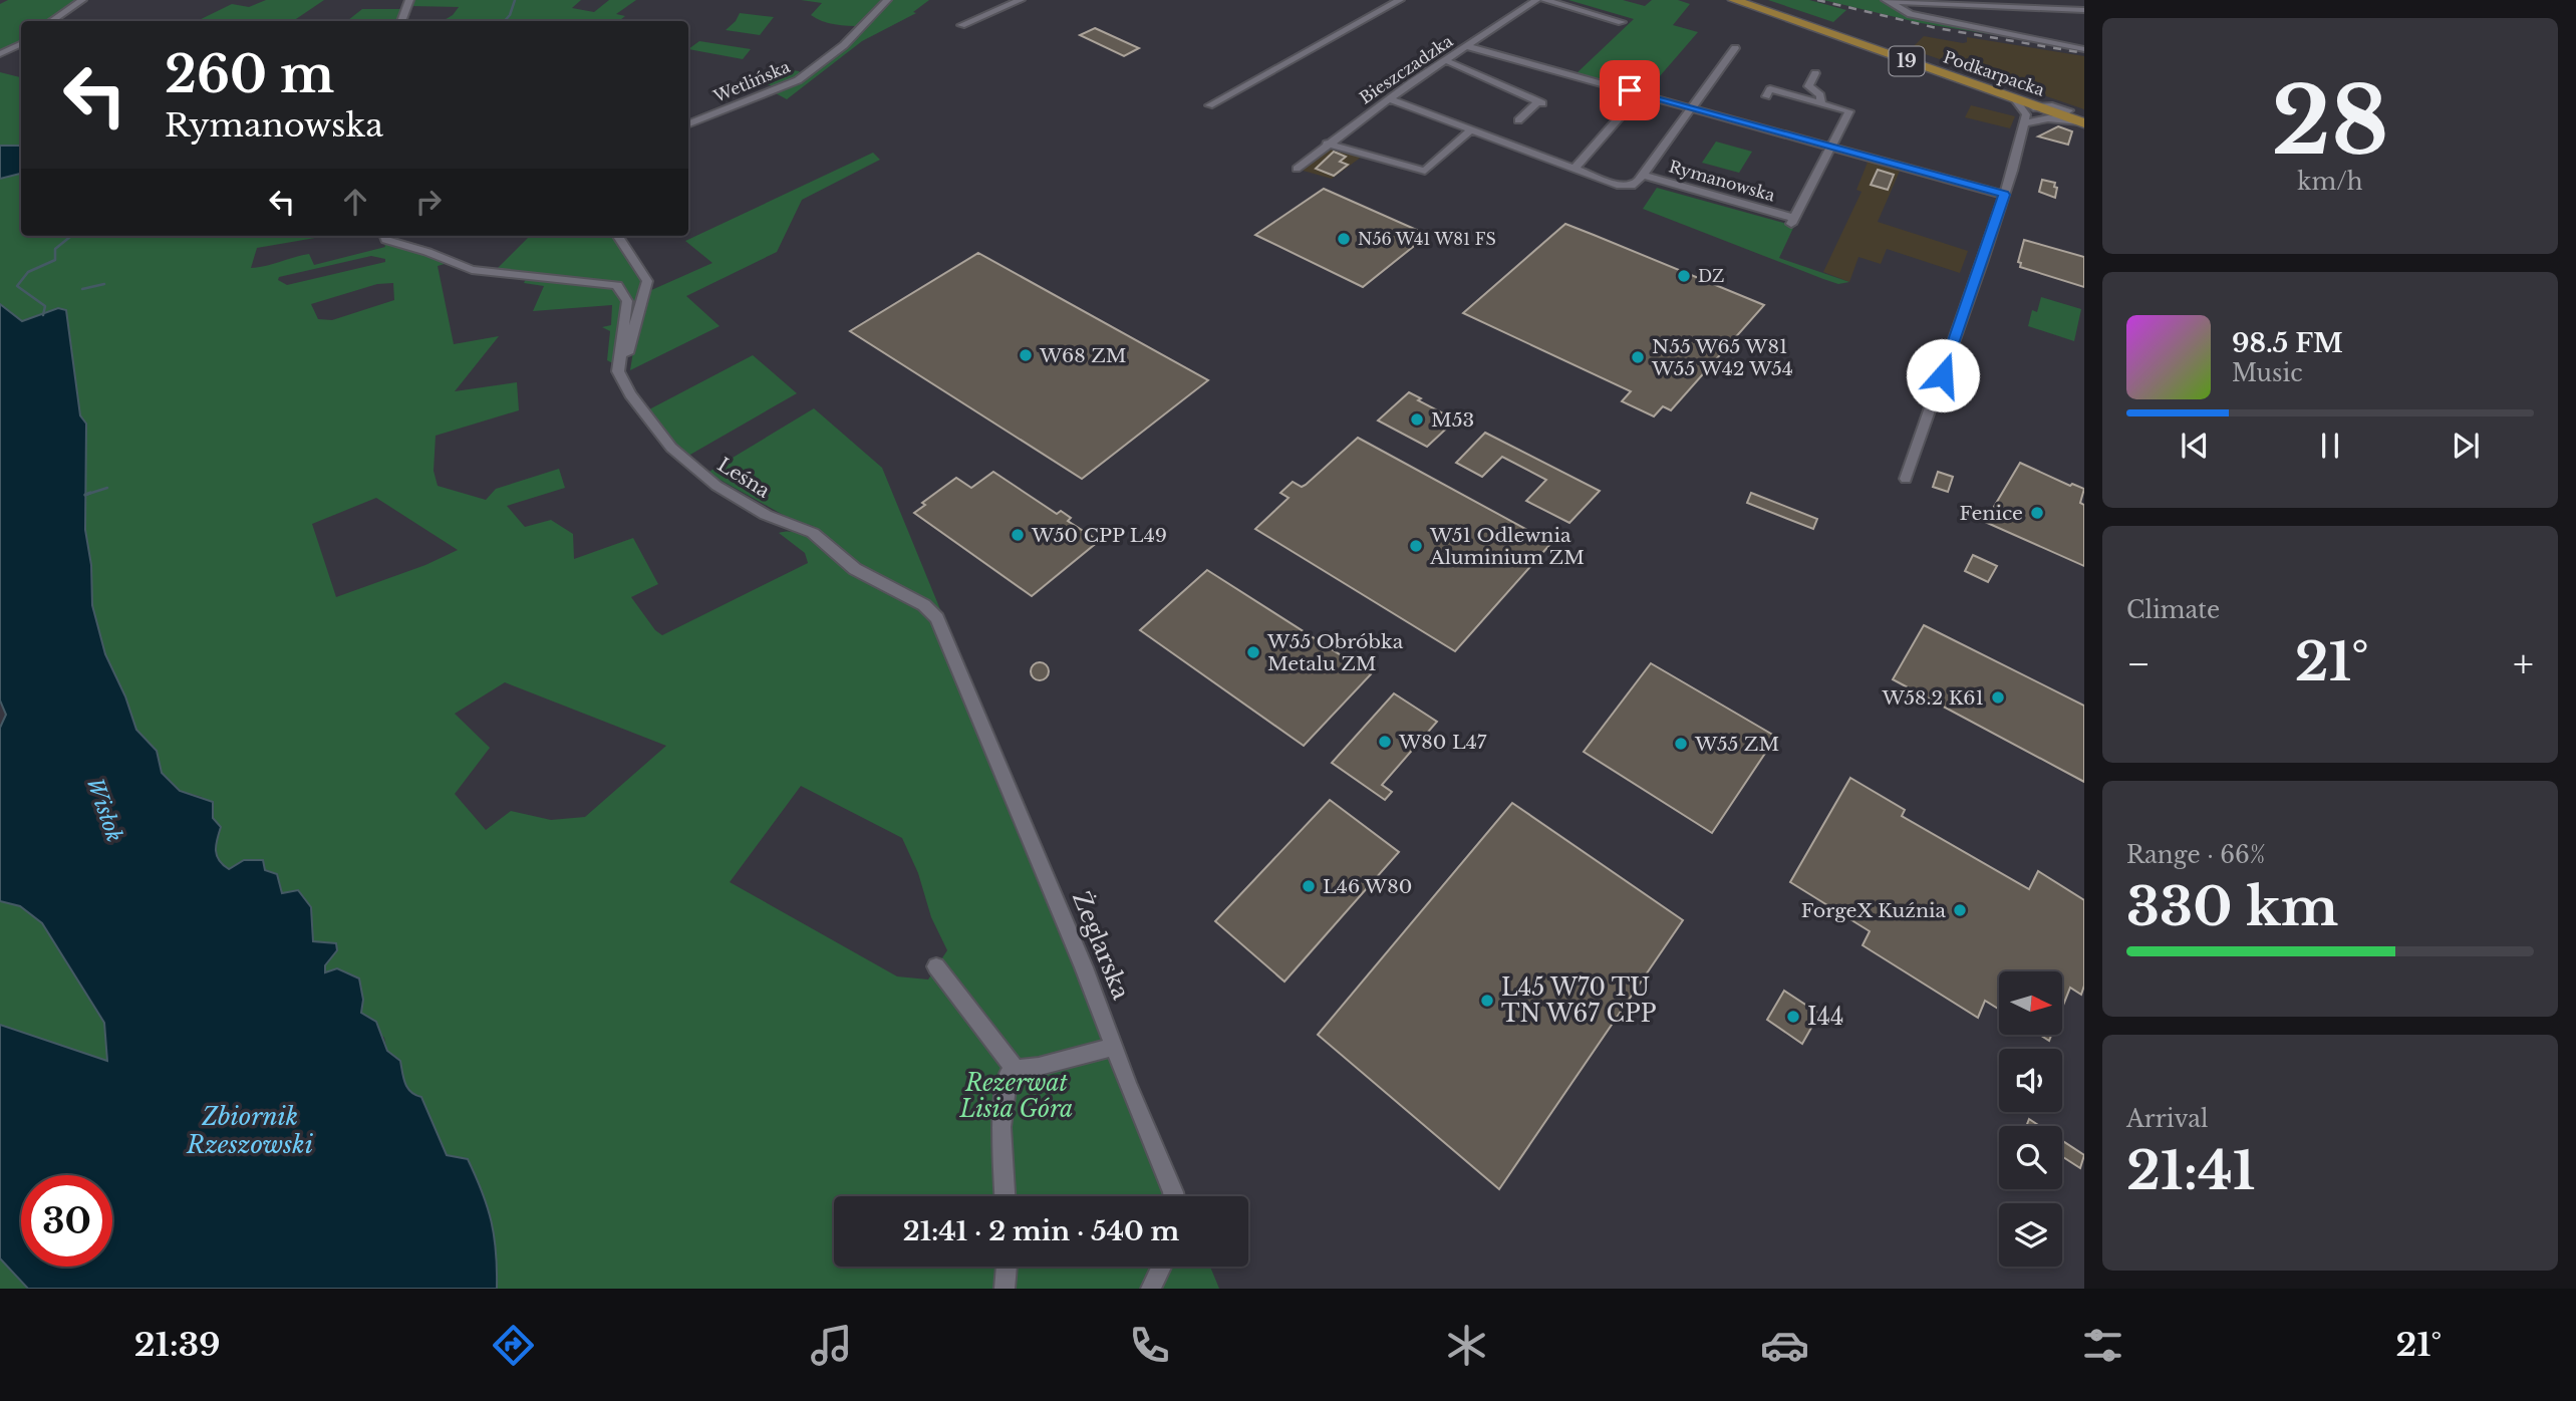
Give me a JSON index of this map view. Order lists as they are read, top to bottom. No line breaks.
{"streets":{"main road":["19","Podkarpacka"],"street":["Bieszczadzka","Wetlińska","Rymanowska","Leśna","Żeglarska"]},"crossings":[["Bieszczadzka","Rymanowska"],["Leśna","Żeglarska"]],"water":["Wisłok","Zbiornik Rzeszowski"],"parks":["Rezerwat Lisia Góra"],"places":["N56 W41 W81 FS","DZ","W68 ZM","N55 W65 W81 W55 W42 W54","M53","Fenice","W50 CPP L49","W51 Odlewnia Aluminium ZM","W55 Obróbka Metalu ZM","W58.2 K61","W80 L47","W55 ZM","L46 W80","ForgeX Kuźnia","L45 W70 TU TN W67 CPP","I44"],"north":"right","page":{"tile":[["28","km/h"],"Climate",["Range · 66%","330 km"],["Arrival","21:41"]],"turn":["260 m","Rymanowska"],"song":["98.5 FM","Music"],"heat":["−","21°","+"],"limit":"30","trip":"21:41 · 2 min · 540 m","tabs":["21:39","21°"]}}
